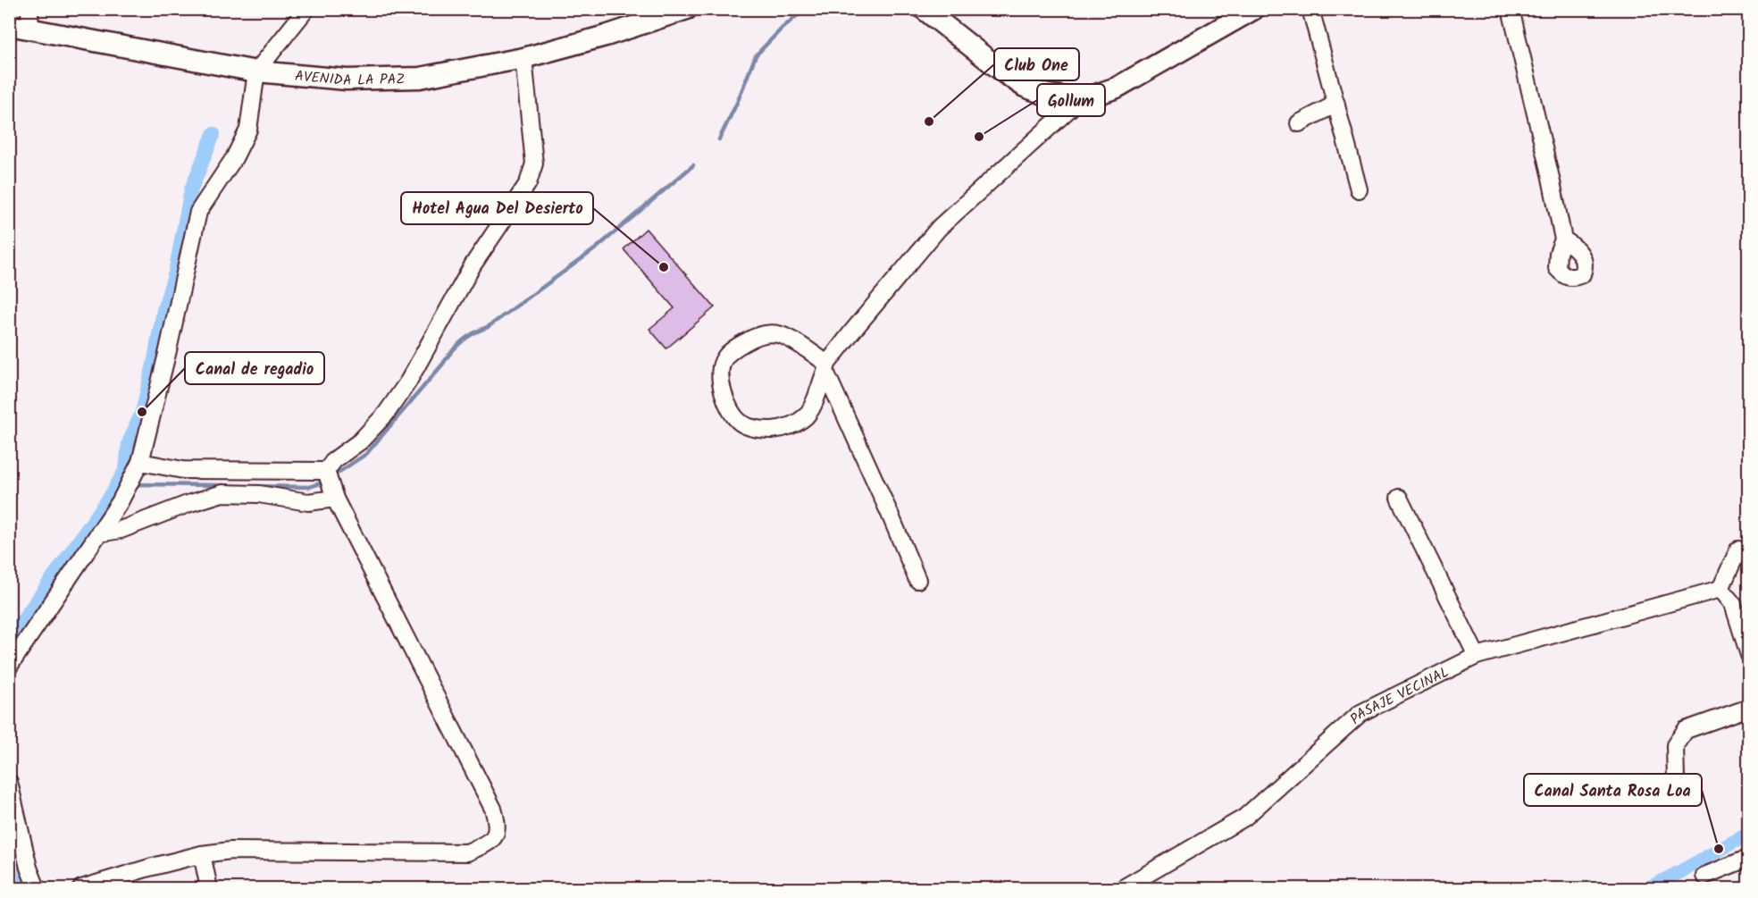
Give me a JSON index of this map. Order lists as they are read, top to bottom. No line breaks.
{"streets":{"main road":["AVENIDA LA PAZ"],"street":["PASAJE VECINAL"]},"places":["Club One","Gollum","Hotel Agua Del Desierto","Canal de regadio","Canal Santa Rosa Loa"]}
